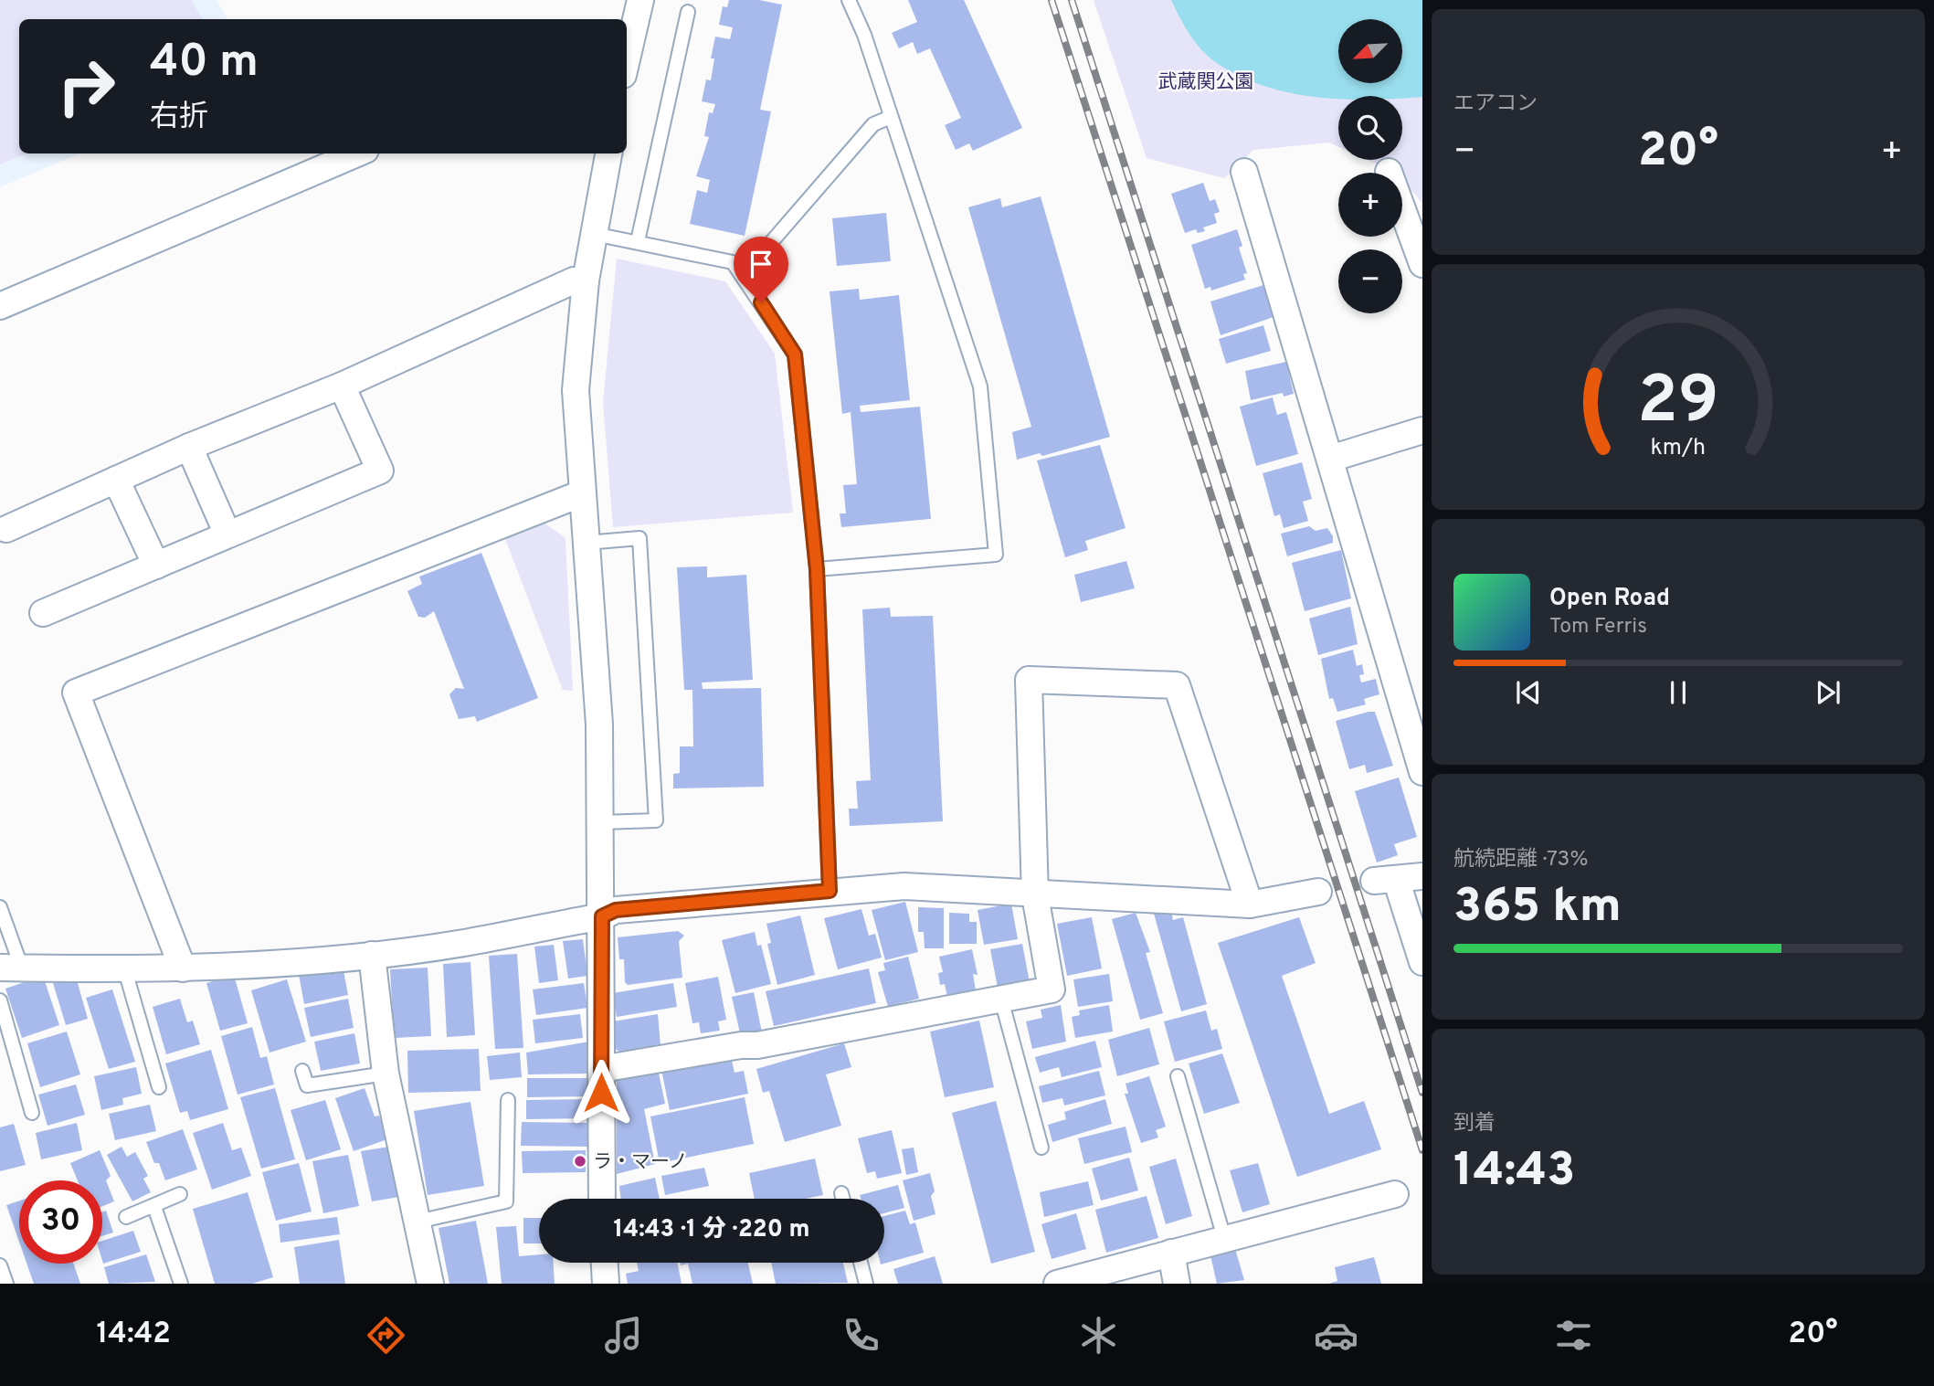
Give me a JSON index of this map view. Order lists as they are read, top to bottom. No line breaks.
{"parks":["武蔵関公園"],"places":["ラ・マーノ"],"north":"bottom left","page":{"tile":["エアコン",["航続距離 · 73%","365 km"],["到着","14:43"]],"map_buttons":["+","−"],"turn":["40 m","右折"],"heat":["−","20°","+"],"song":["Open Road","Tom Ferris"],"limit":"30","trip":"14:43 · 1 分 · 220 m","tabs":["14:42","20°"],"gauge":["29","km/h"]}}
